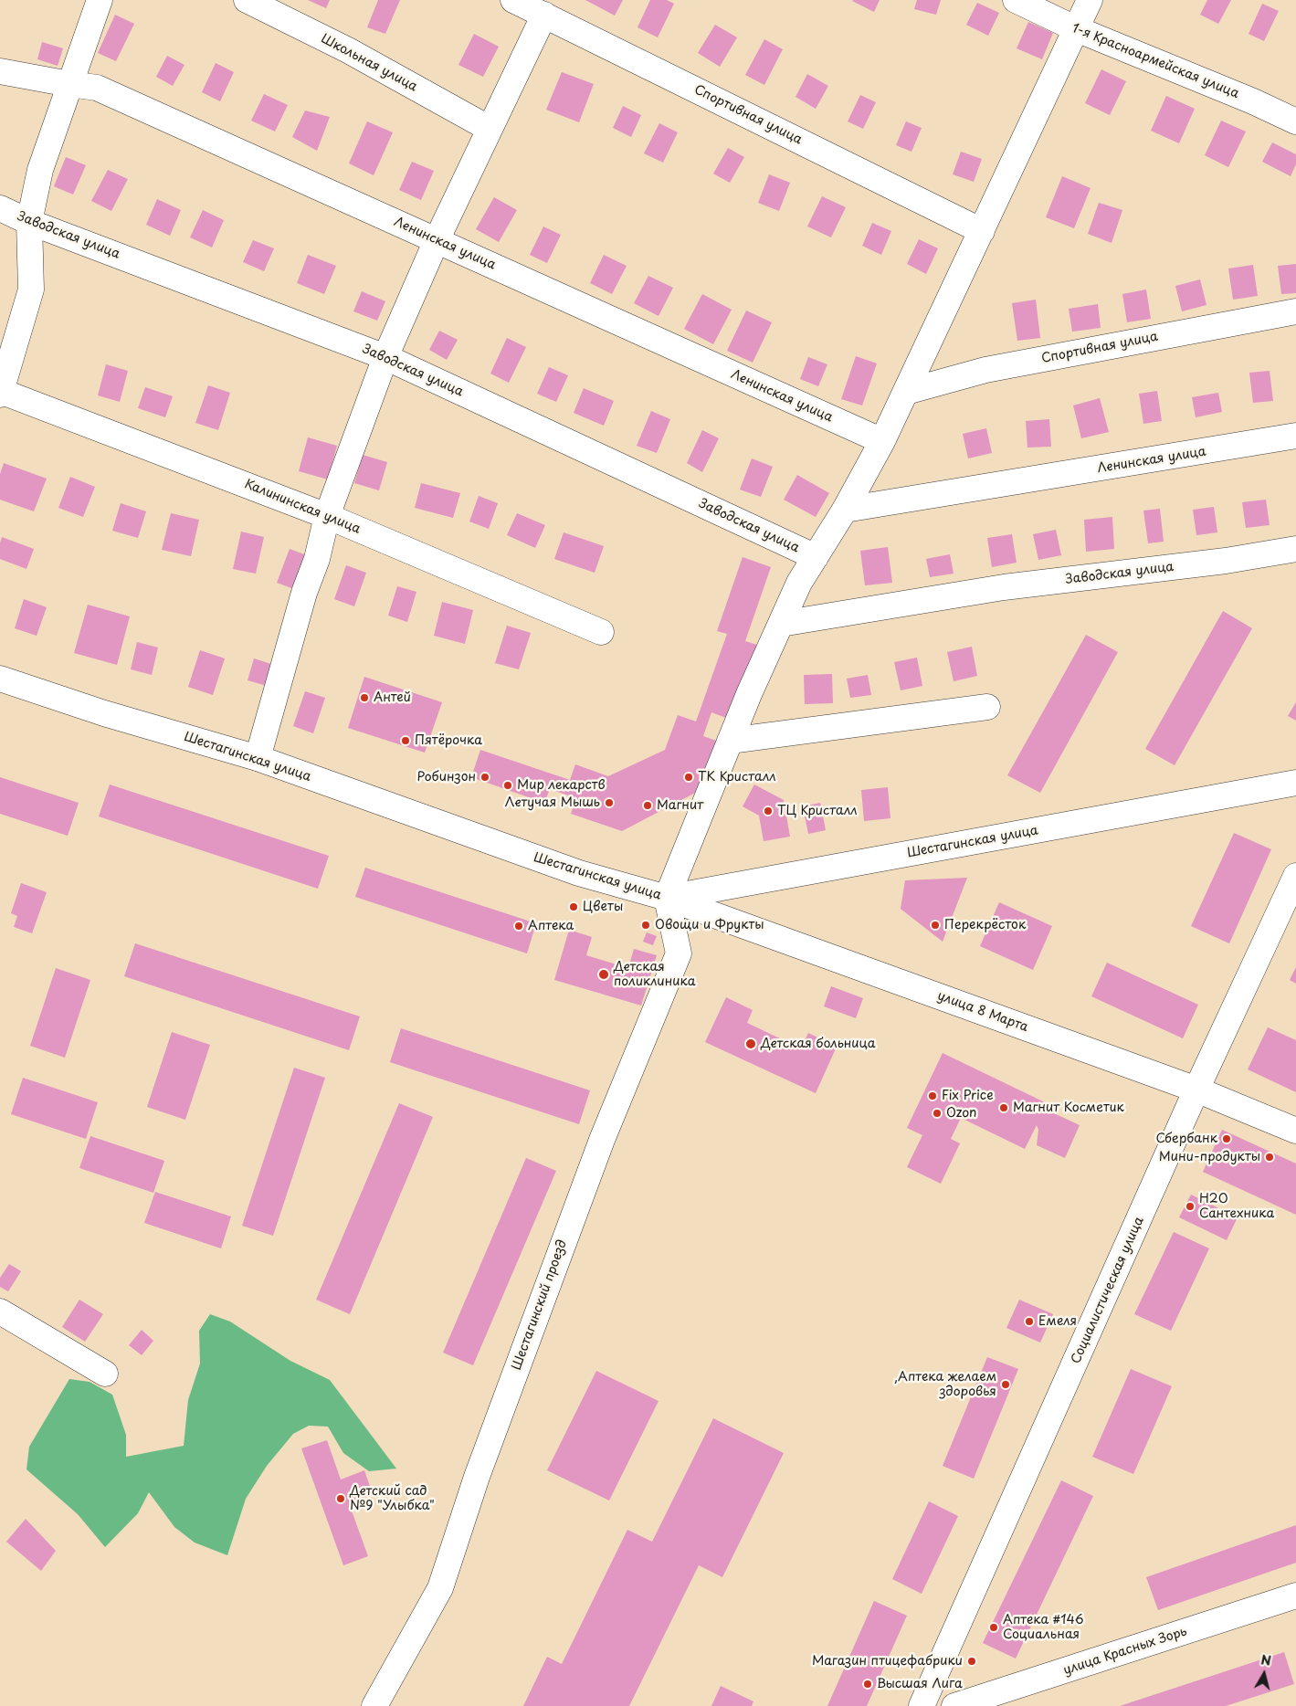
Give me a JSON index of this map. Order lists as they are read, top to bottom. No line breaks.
{"streets":{"street":["1-я Красноармейская улица","Школьная улица","Спортивная улица","Заводская улица","Ленинская улица","Калининская улица","Шестагинская улица","улица 8 Марта","Социалистическая улица","Шестагинский проезд","улица Красных Зорь"]},"crossings":[["Шестагинская улица","улица 8 Марта"],["Шестагинская улица","Шестагинский проезд"],["улица 8 Марта","Социалистическая улица"],["улица 8 Марта","Шестагинский проезд"]],"places":["Антей","Пятёрочка","Робинзон","ТК Кристалл","Мир лекарств","Летучая Мышь","Магнит","ТЦ Кристалл","Цветы","Овощи и Фрукты","Перекрёсток","Аптека","Детская поликлиника","Детская больница","Fix Price","Магнит Косметик","Ozon","Сбербанк","Мини-продукты","H2O Сантехника","Емеля",",Аптека желаем здоровья","Детский сад №9 \"Улыбка\"","Аптека #146 Социальная","Магазин птицефабрики","Высшая Лига"],"north":"top"}
